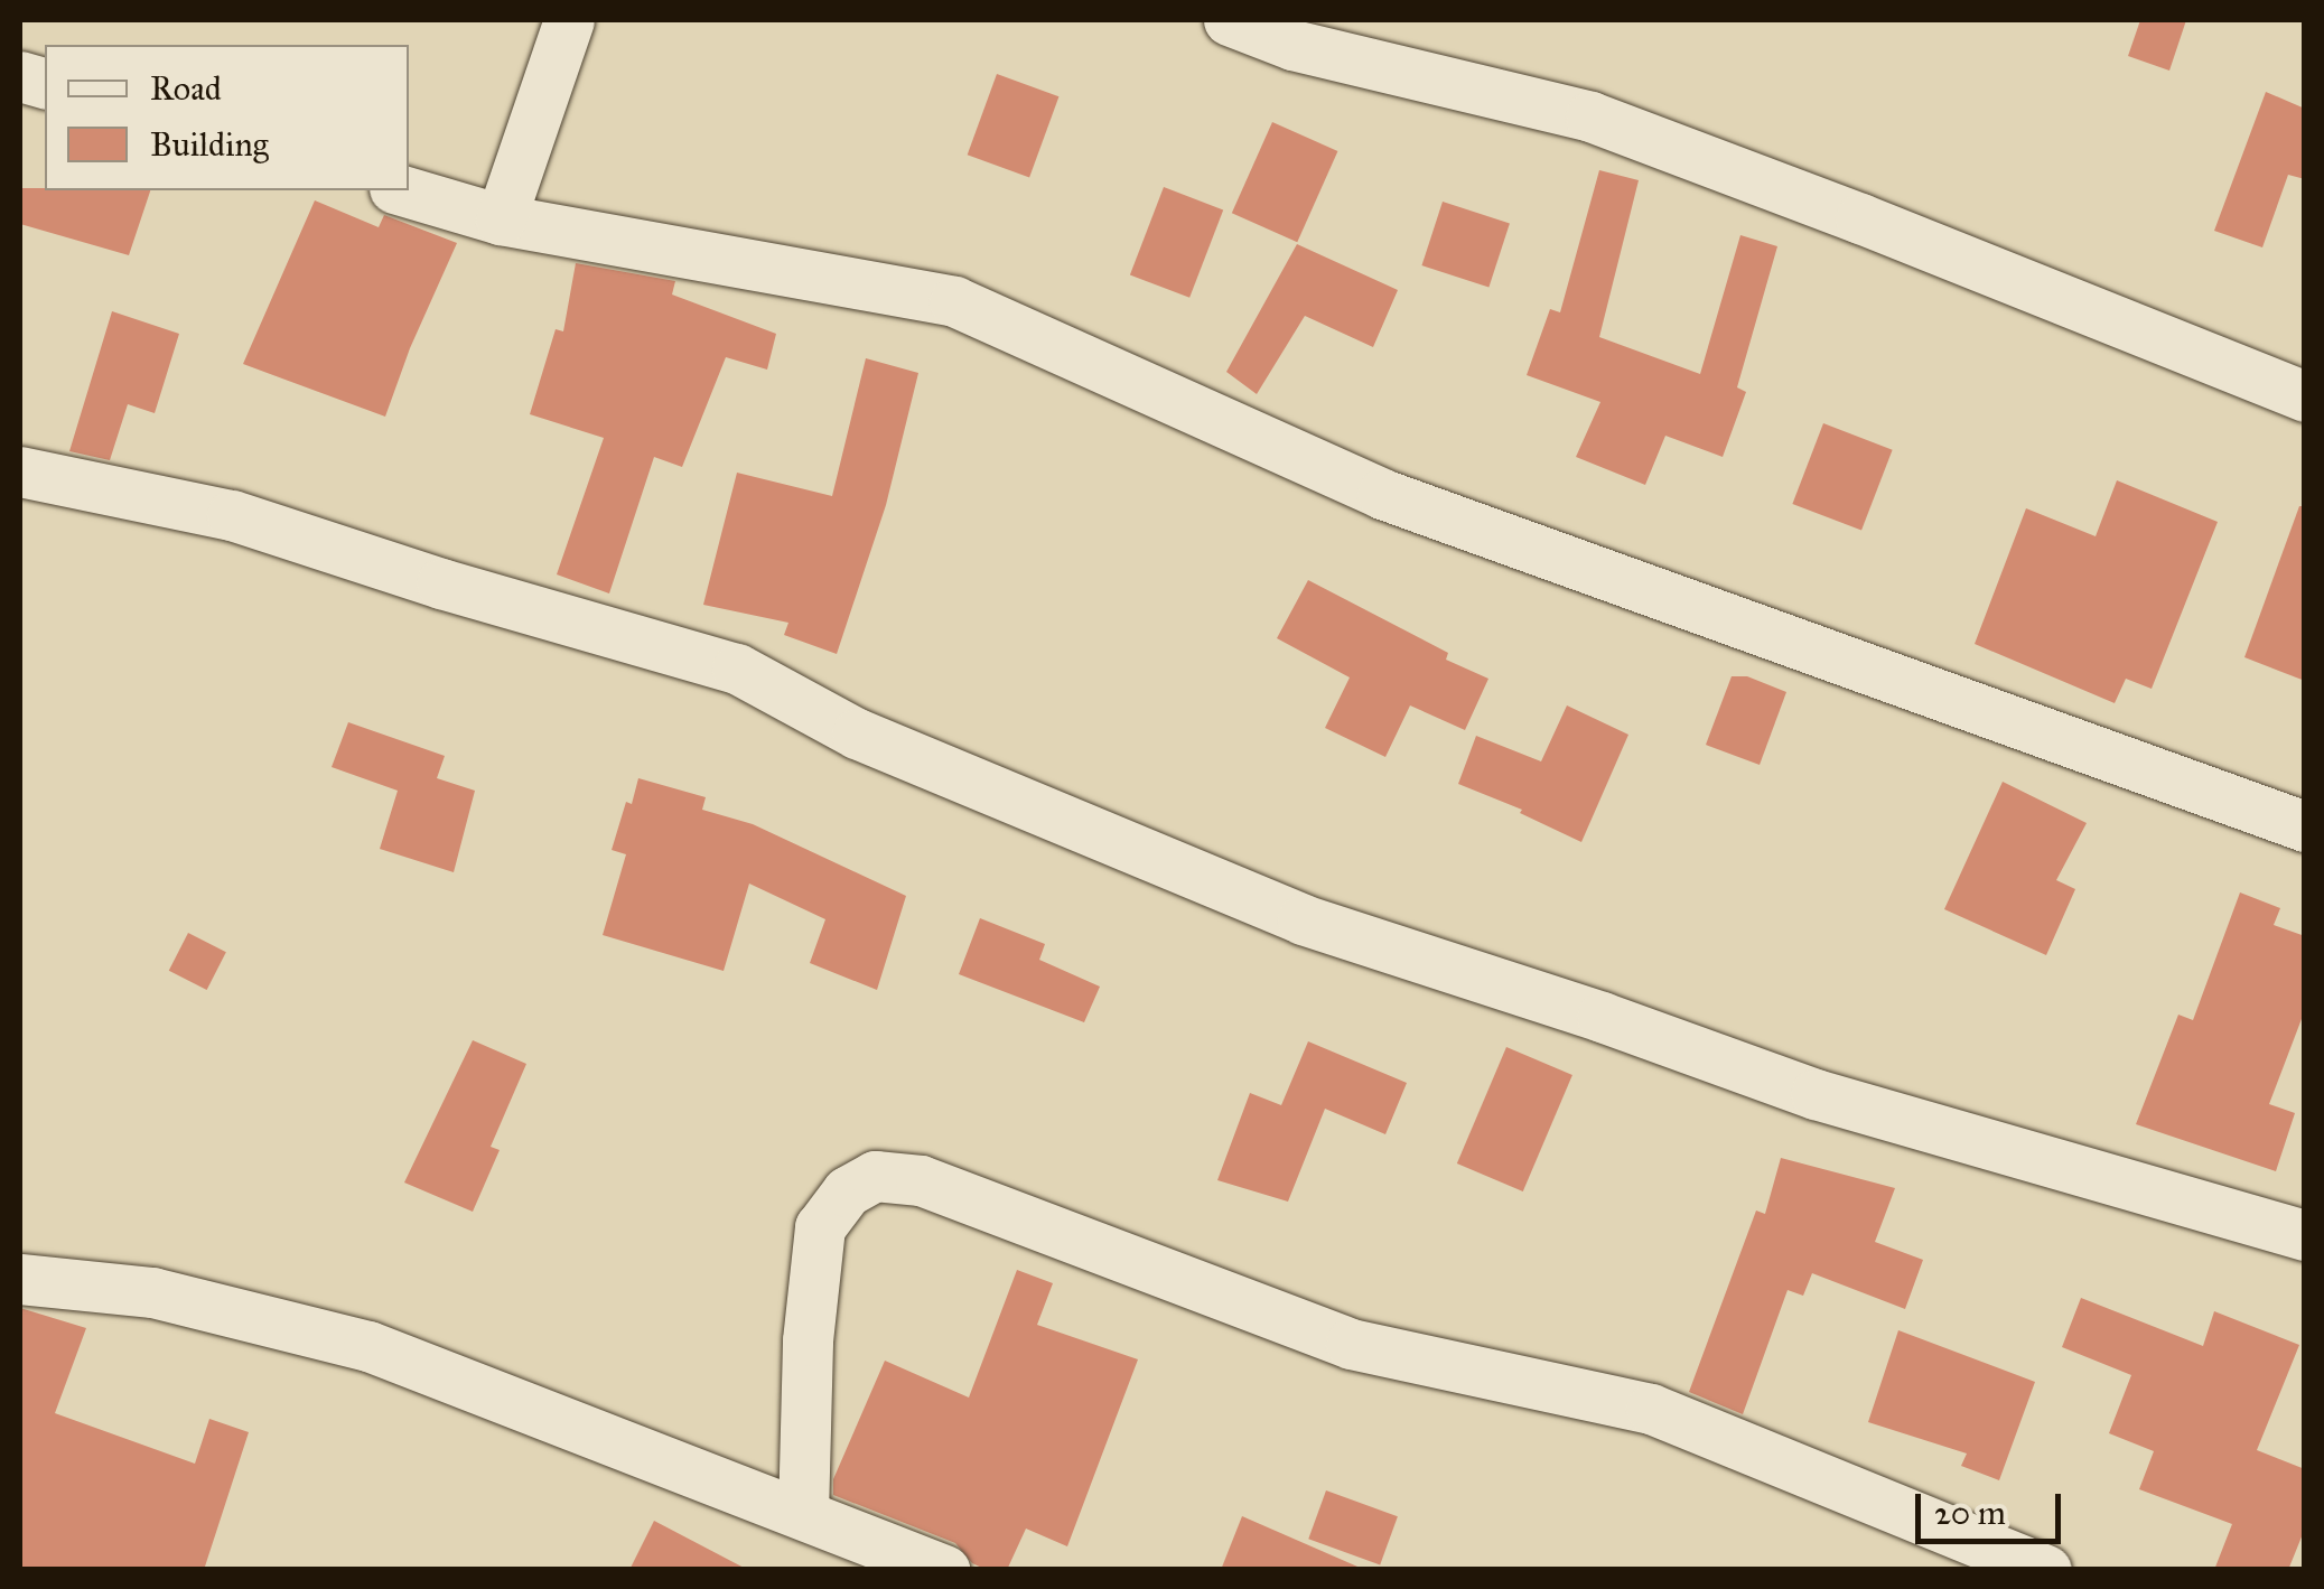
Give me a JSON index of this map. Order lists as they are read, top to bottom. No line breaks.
{"legend":["Road","Building"],"scale_bar":"20 m"}
